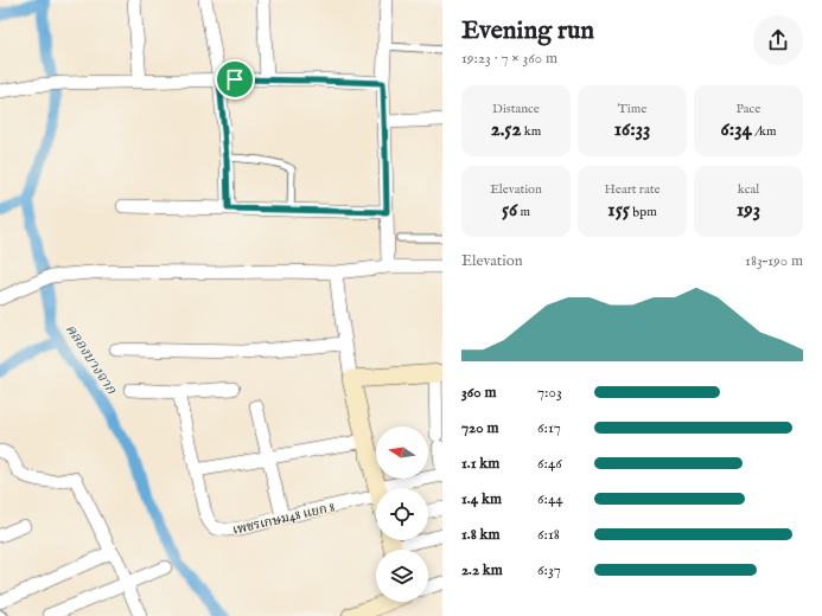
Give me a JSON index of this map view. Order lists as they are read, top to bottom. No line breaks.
{"streets":{"street":["เพชรเกษม48 แยก 8"]},"water":["คลองบางจาก"],"north":"left","page":{"heading":["Evening run","19:23 · 7 × 360 m"],"stats":[["Distance","2.52 km"],["Time","16:33"],["Pace","6:34 /km"],["Elevation","56 m"],["Heart rate","155 bpm"],["kcal","193"]],"chart":["Elevation","183–190 m"],"list":[{"name":"360 m","note":"7:03"},{"name":"720 m","note":"6:17"},{"name":"1.1 km","note":"6:46"},{"name":"1.4 km","note":"6:44"},{"name":"1.8 km","note":"6:18"},{"name":"2.2 km","note":"6:37"}]}}
